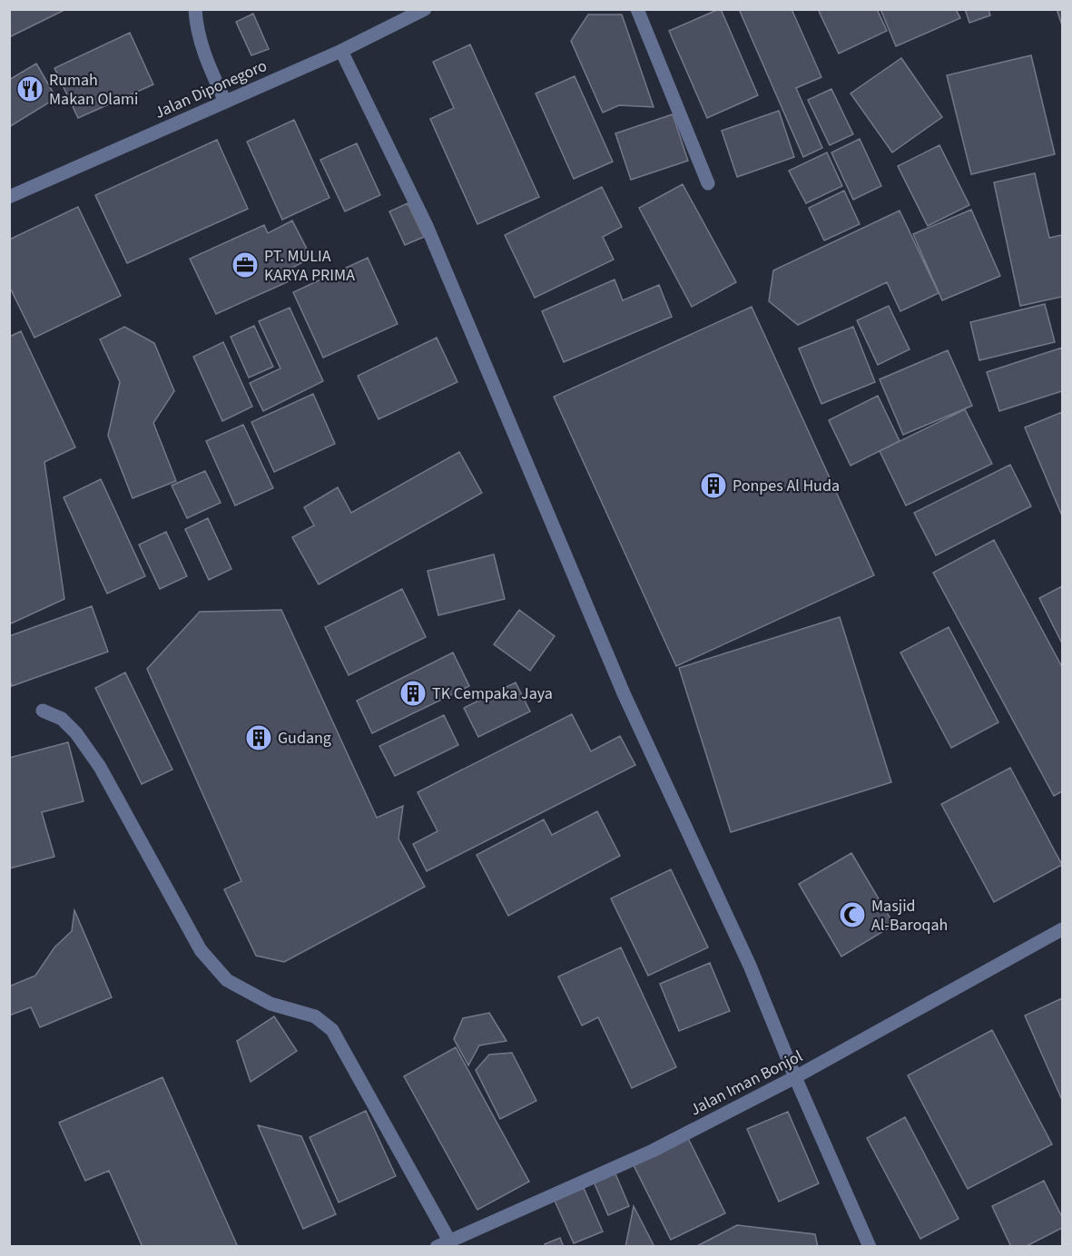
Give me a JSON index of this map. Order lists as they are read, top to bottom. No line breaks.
{"streets":{"street":["Jalan Diponegoro","Jalan Iman Bonjol"]},"places":{"restaurant":["Rumah Makan Olami"],"office":["PT. MULIA KARYA PRIMA"],"building":["Ponpes Al Huda","TK Cempaka Jaya","Gudang"],"mosque":["Masjid Al-Baroqah"]}}
